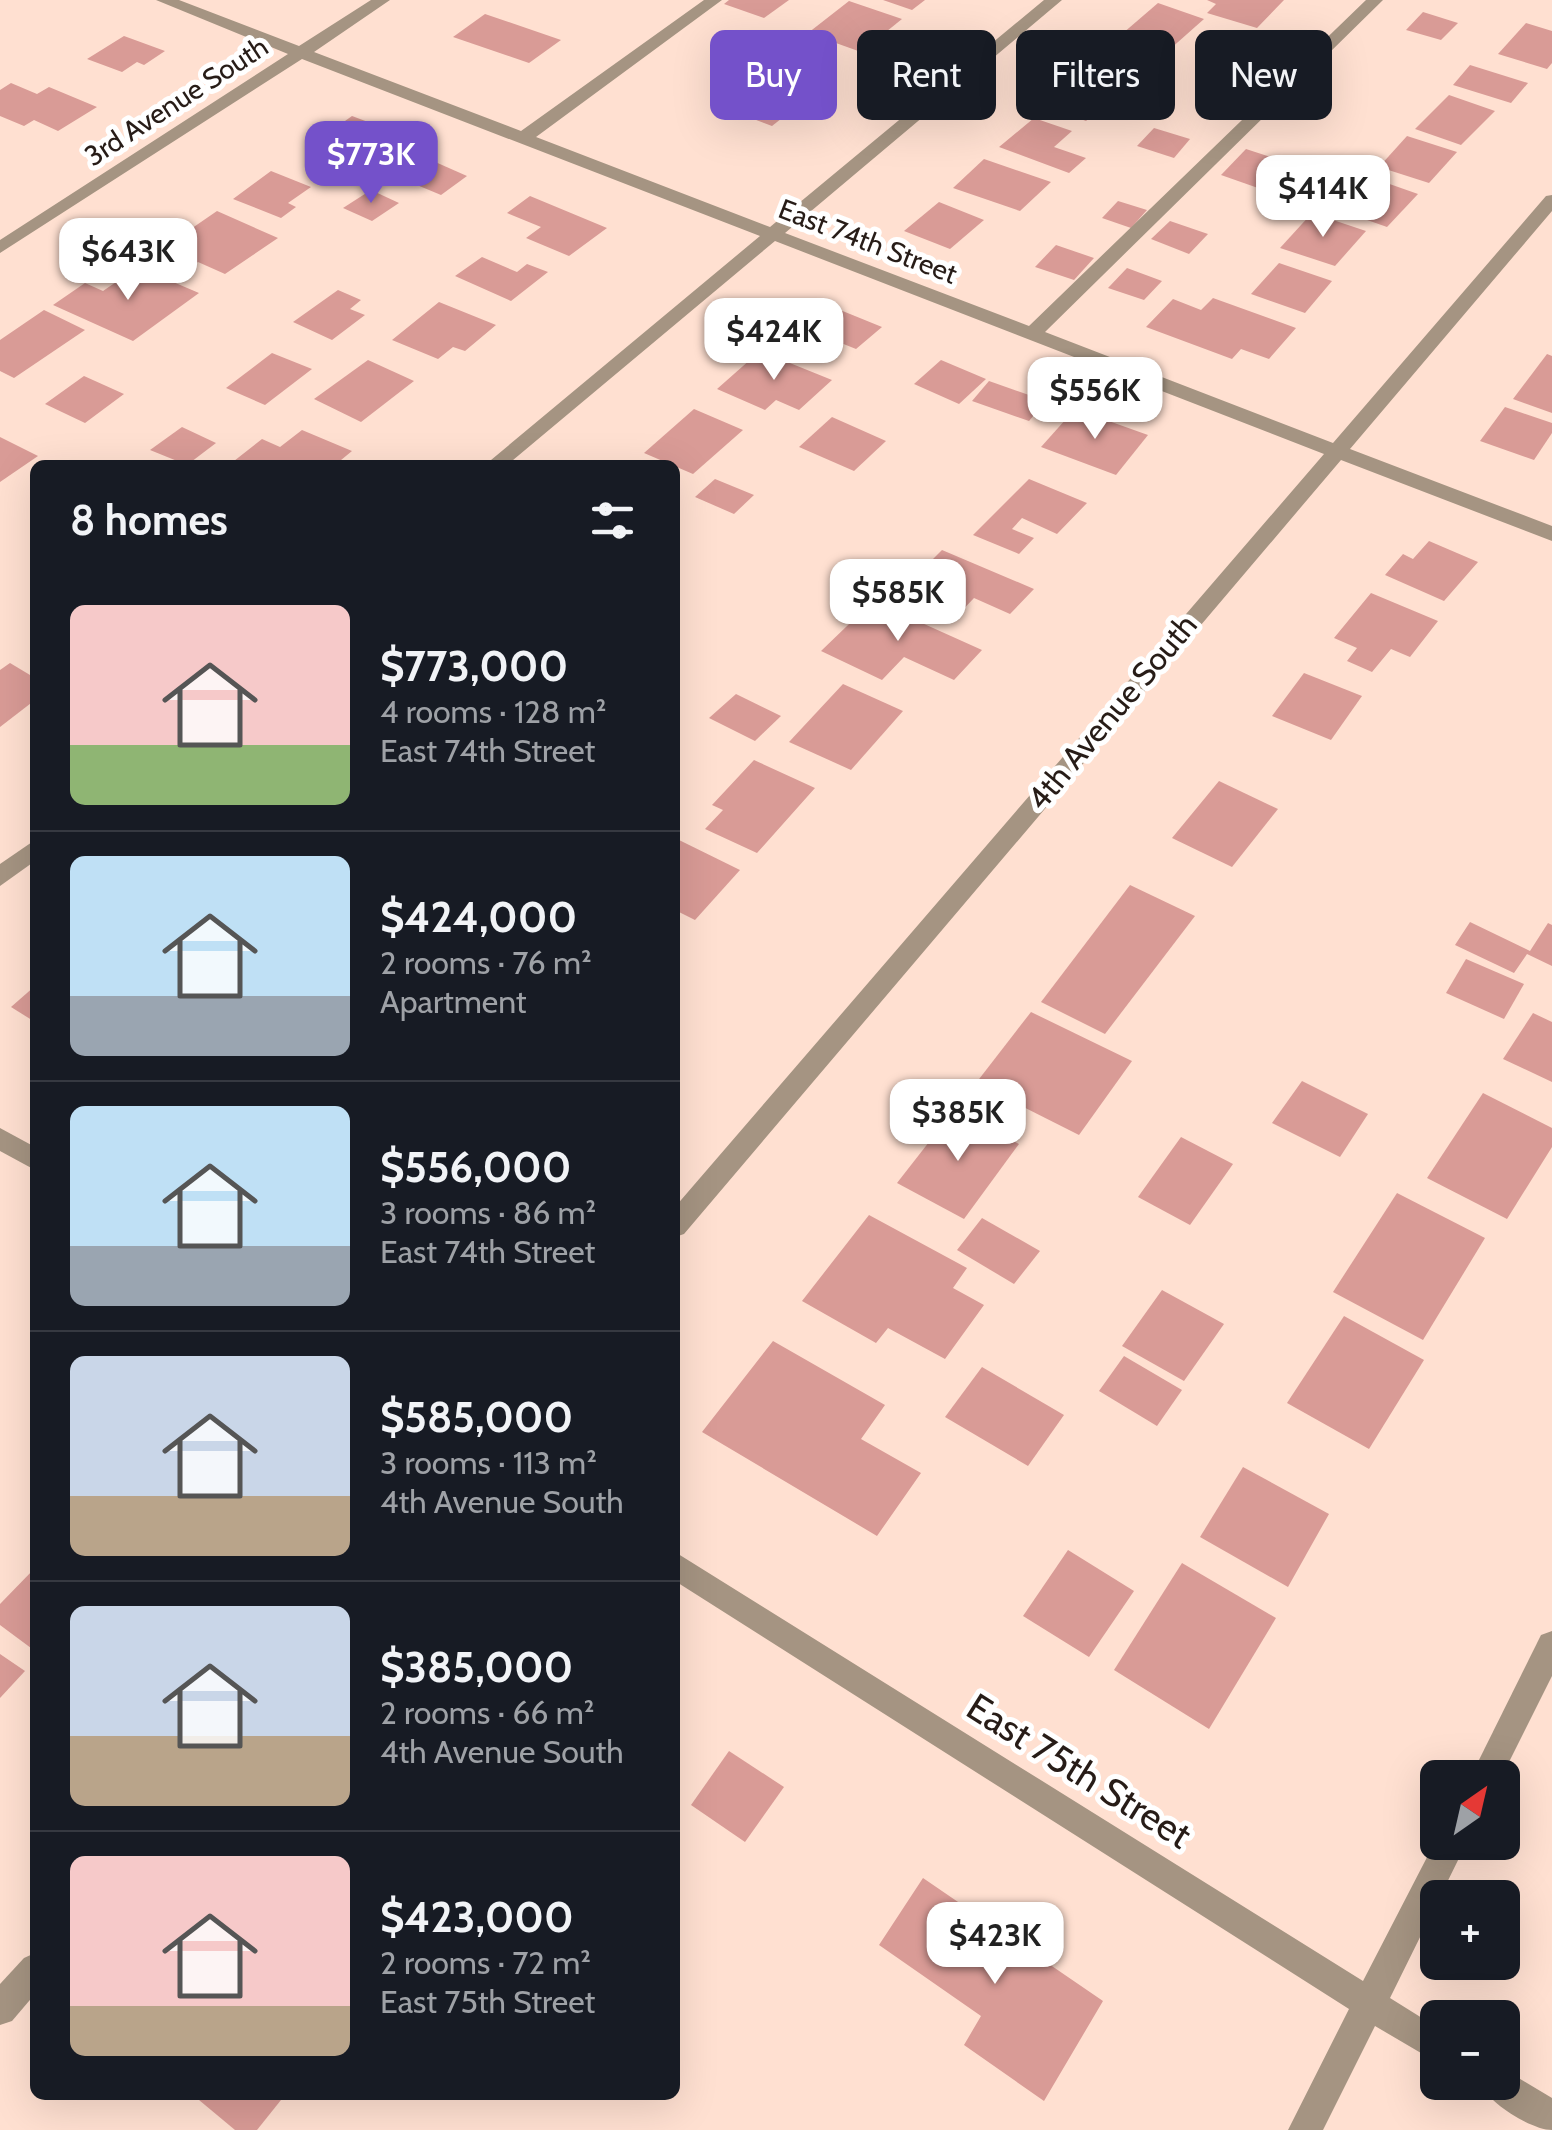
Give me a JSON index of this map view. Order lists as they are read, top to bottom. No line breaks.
{"streets":{"street":["3rd Avenue South","East 74th Street","4th Avenue South","East 75th Street"]},"crossings":[["3rd Avenue South","East 74th Street"],["East 74th Street","4th Avenue South"]],"north":"top right","page":{"chip":["Buy","Rent","Filters","New"],"price":["$773K","$414K","$643K","$424K","$556K","$585K","$385K","$423K"],"heading":"8 homes","list":[{"name":"$773,000","note":"4 rooms · 128 m² · East 74th Street"},{"name":"$424,000","note":"2 rooms · 76 m² · Apartment"},{"name":"$556,000","note":"3 rooms · 86 m² · East 74th Street"},{"name":"$585,000","note":"3 rooms · 113 m² · 4th Avenue South"},{"name":"$385,000","note":"2 rooms · 66 m² · 4th Avenue South"},{"name":"$423,000","note":"2 rooms · 72 m² · East 75th Street"}],"map_buttons":["+","−"]}}
